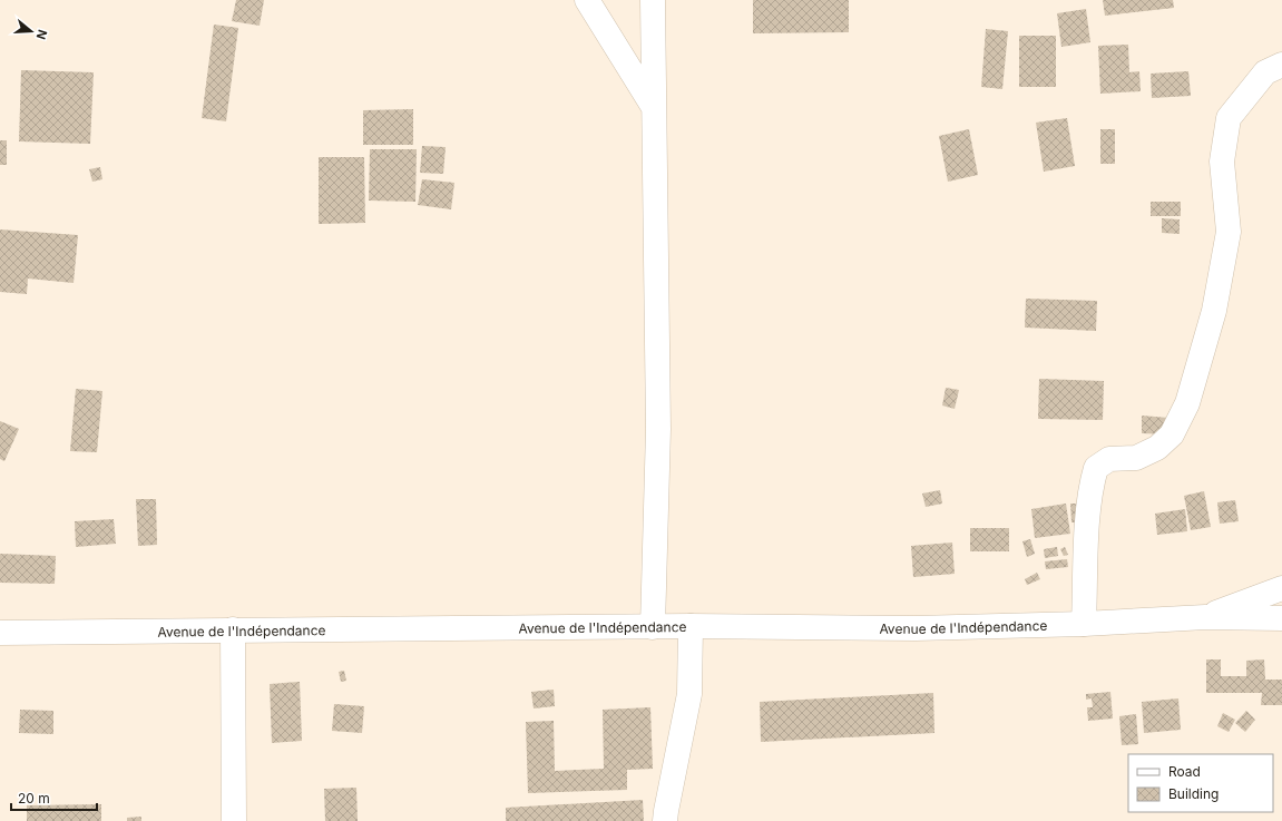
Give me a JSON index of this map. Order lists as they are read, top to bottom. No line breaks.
{"streets":{"street":["Avenue de l'Indépendance"]},"legend":["Road","Building"],"scale_bar":"20 m","north":"right"}
